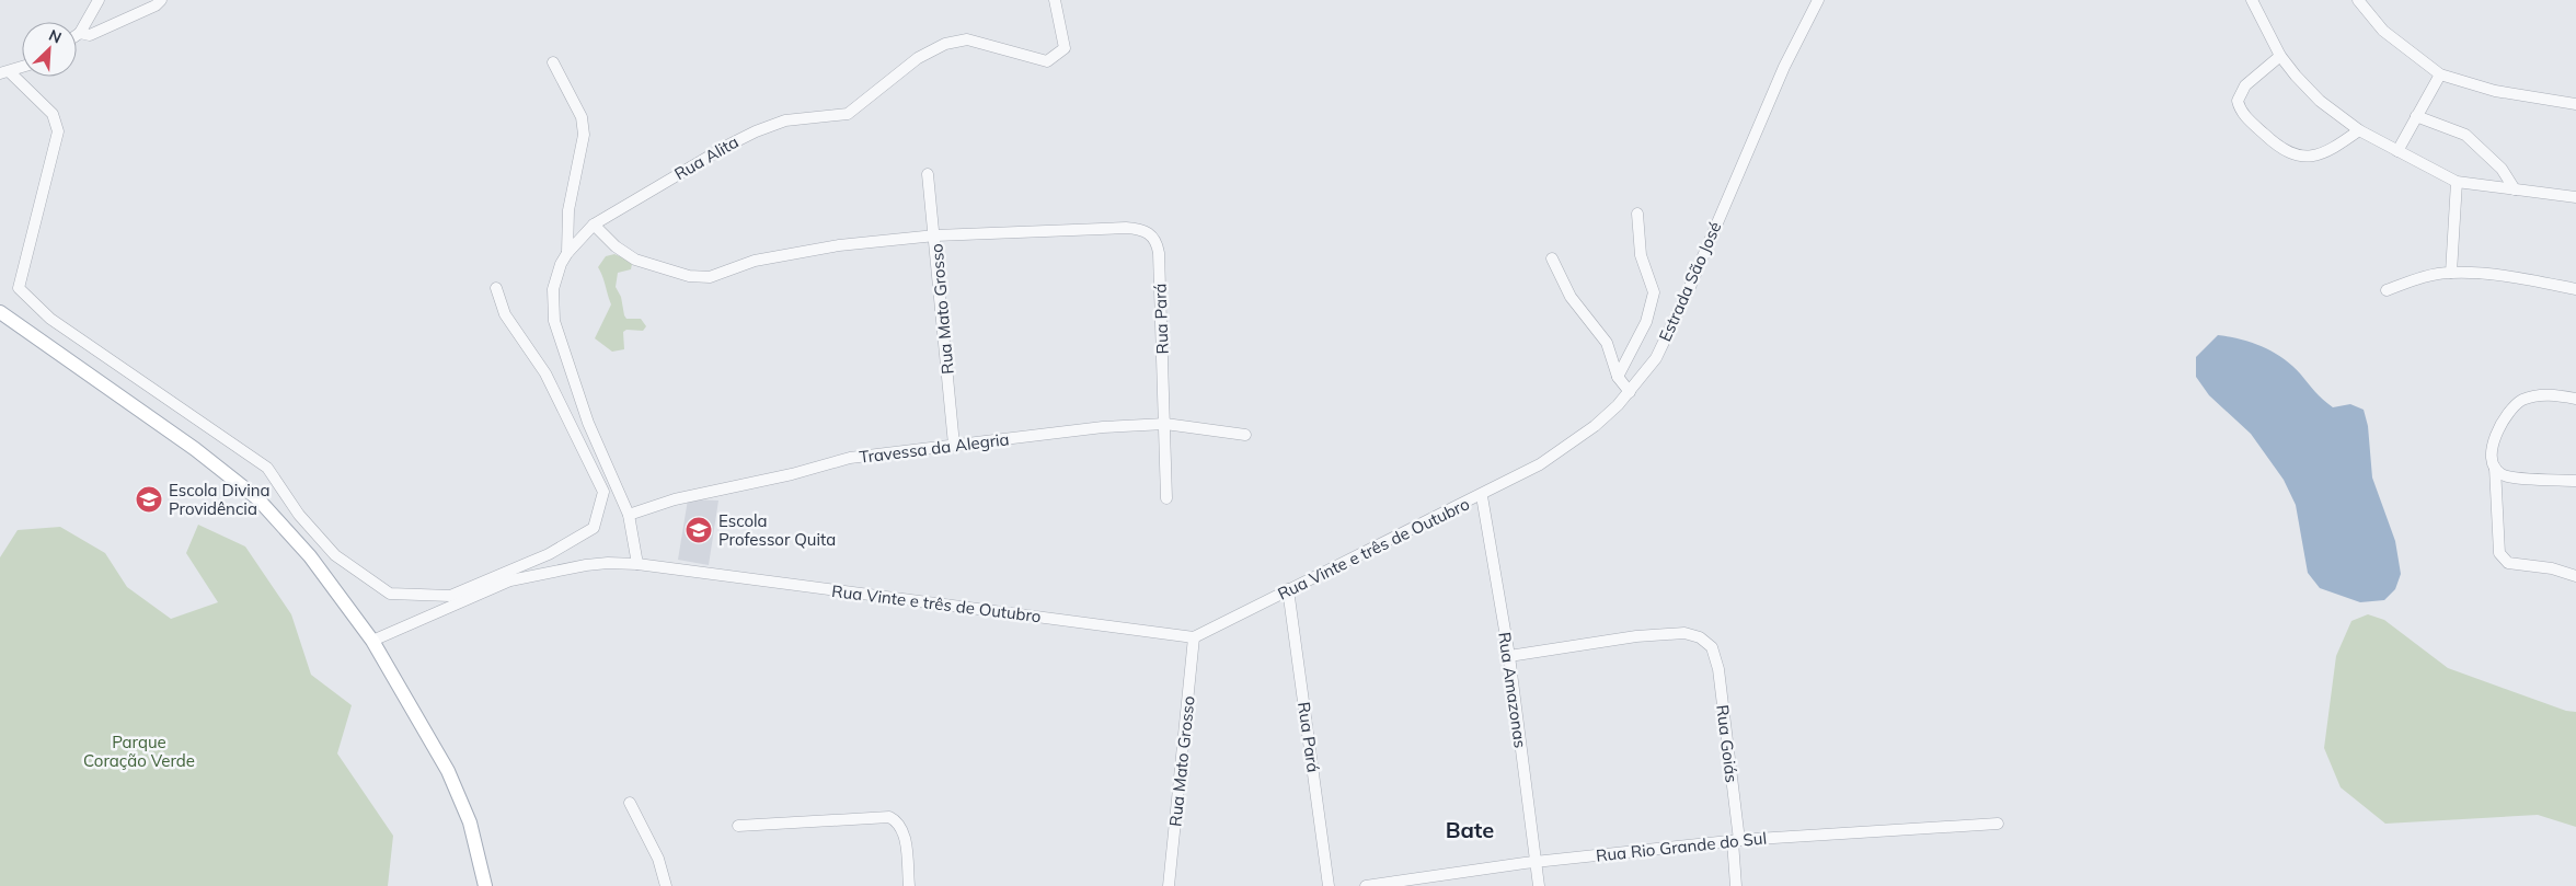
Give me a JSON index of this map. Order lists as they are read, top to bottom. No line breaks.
{"streets":{"street":["Rua Alita","Estrada São José","Rua Mato Grosso","Rua Pará","Travessa da Alegria","Rua Vinte e três de Outubro","Rua Amazonas","Rua Goiás","Rua Rio Grande do Sul"]},"crossings":[["Rua Alita","Travessa da Alegria"],["Rua Alita","Rua Vinte e três de Outubro"],["Estrada São José","Rua Vinte e três de Outubro"],["Estrada São José","Rua Amazonas"],["Rua Mato Grosso","Rua Pará"],["Rua Mato Grosso","Travessa da Alegria"],["Rua Mato Grosso","Rua Vinte e três de Outubro"],["Rua Pará","Travessa da Alegria"],["Rua Pará","Rua Vinte e três de Outubro"],["Rua Vinte e três de Outubro","Rua Amazonas"],["Rua Amazonas","Rua Goiás"],["Rua Amazonas","Rua Rio Grande do Sul"],["Rua Goiás","Rua Rio Grande do Sul"]],"districts":["Bate"],"parks":["Parque Coração Verde"],"places":{"school or university":["Escola Divina Providência","Escola Professor Quita"]},"north":"top right"}
